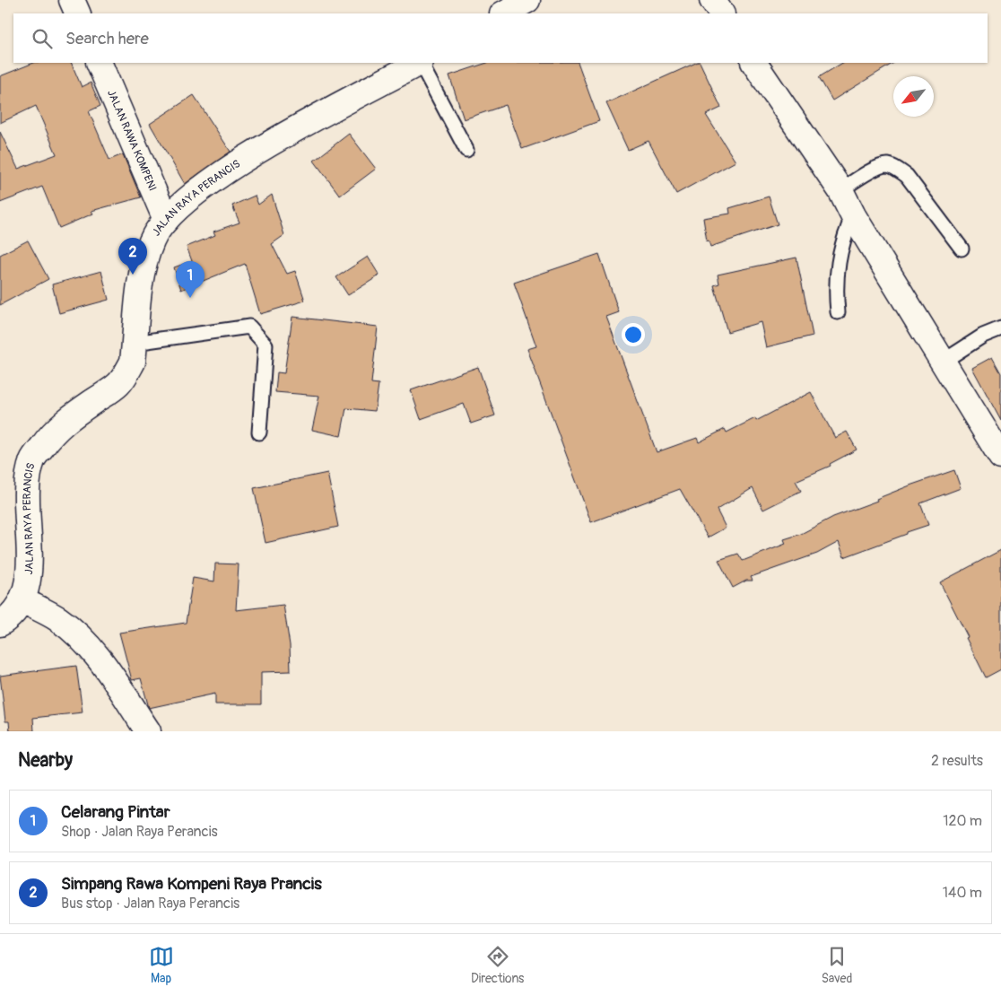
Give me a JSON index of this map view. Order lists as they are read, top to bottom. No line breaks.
{"streets":{"street":["JALAN RAWA KOMPENI","JALAN RAYA PERANCIS"]},"crossings":[["JALAN RAWA KOMPENI","JALAN RAYA PERANCIS"]],"north":"bottom left","page":{"search":"Search here","pins":["2","1"],"heading":["Nearby","2 results"],"list":[{"mark":"1","name":"Celarang Pintar","note":"Shop · Jalan Raya Perancis","value":"120 m"},{"mark":"2","name":"Simpang Rawa Kompeni Raya Prancis","note":"Bus stop · Jalan Raya Perancis","value":"140 m"}],"nav":["Map","Directions","Saved"]}}
